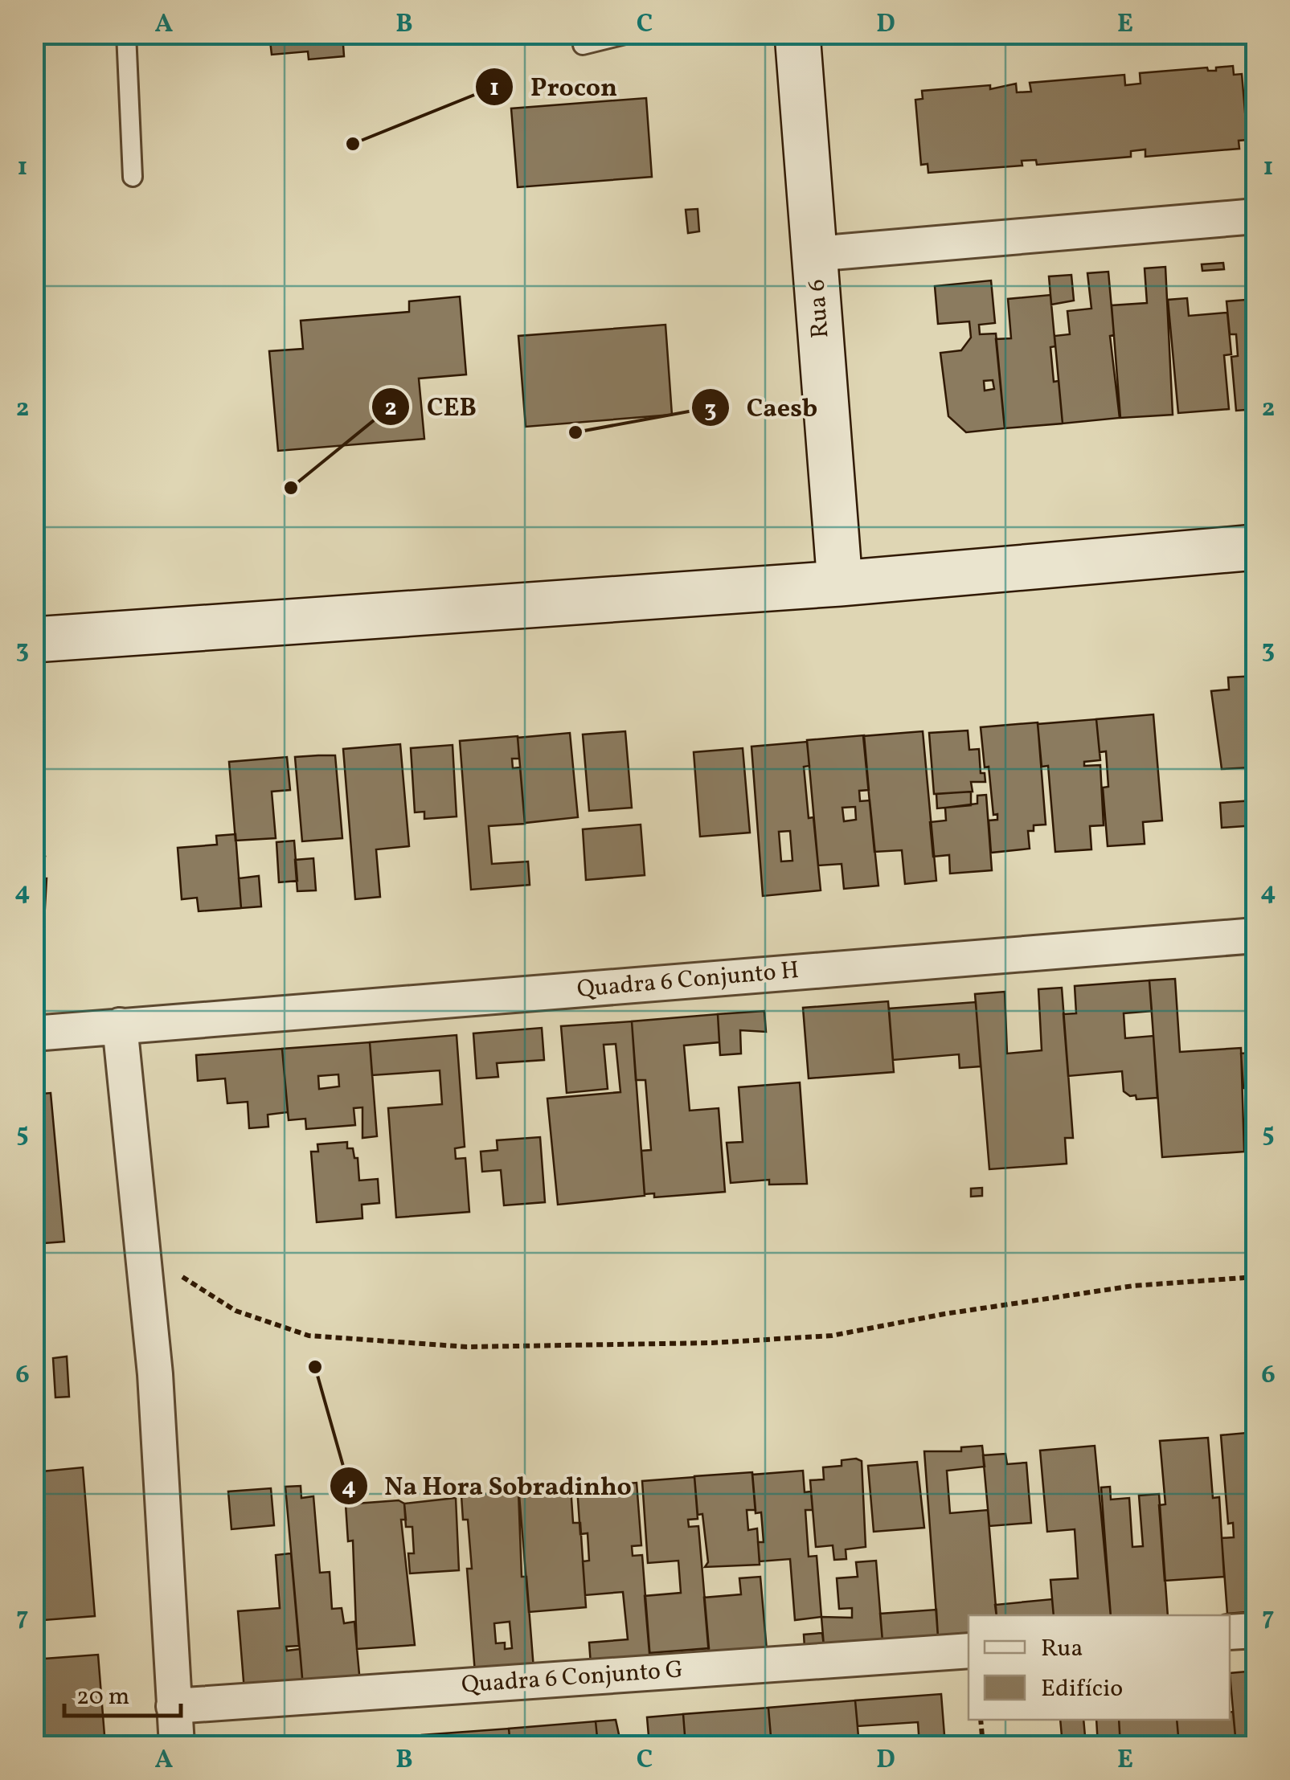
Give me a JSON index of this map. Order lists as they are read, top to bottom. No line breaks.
{"streets":{"street":["Rua 6","Quadra 6 Conjunto H","Quadra 6 Conjunto G"]},"places":["Procon","Caesb","CEB","Na Hora Sobradinho"],"legend":["Rua","Edifício"],"scale_bar":"20 m","grid":{"columns":["A","B","C","D","E"],"rows":["1","2","3","4","5","6","7"]}}
